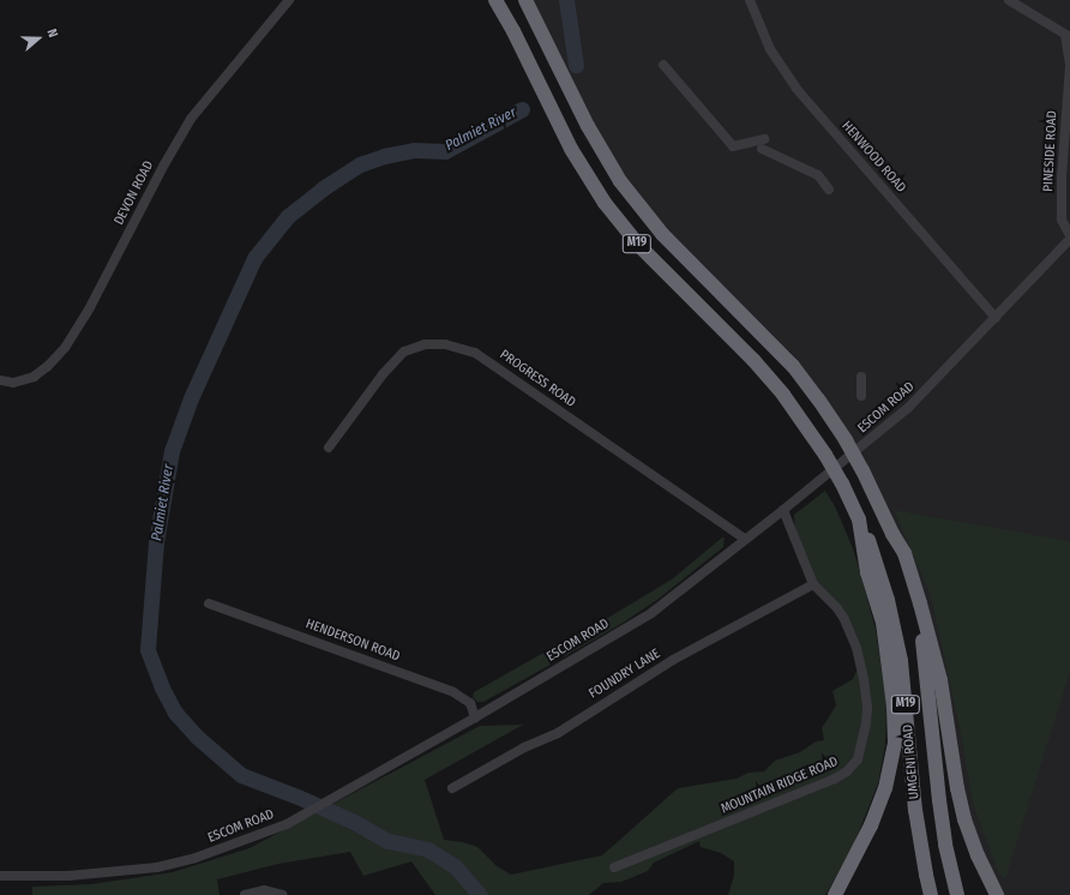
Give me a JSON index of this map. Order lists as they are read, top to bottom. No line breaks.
{"streets":{"highway":["M19","UMGENI ROAD"],"street":["PINESIDE ROAD","HENWOOD ROAD","DEVON ROAD","PROGRESS ROAD","ESCOM ROAD","HENDERSON ROAD","FOUNDRY LANE","MOUNTAIN RIDGE ROAD"]},"crossings":[["PINESIDE ROAD","ESCOM ROAD"],["HENWOOD ROAD","ESCOM ROAD"],["M19","UMGENI ROAD"],["PROGRESS ROAD","ESCOM ROAD"],["ESCOM ROAD","HENDERSON ROAD"],["ESCOM ROAD","MOUNTAIN RIDGE ROAD"],["FOUNDRY LANE","MOUNTAIN RIDGE ROAD"]],"water":["Palmiet River"],"north":"right"}
